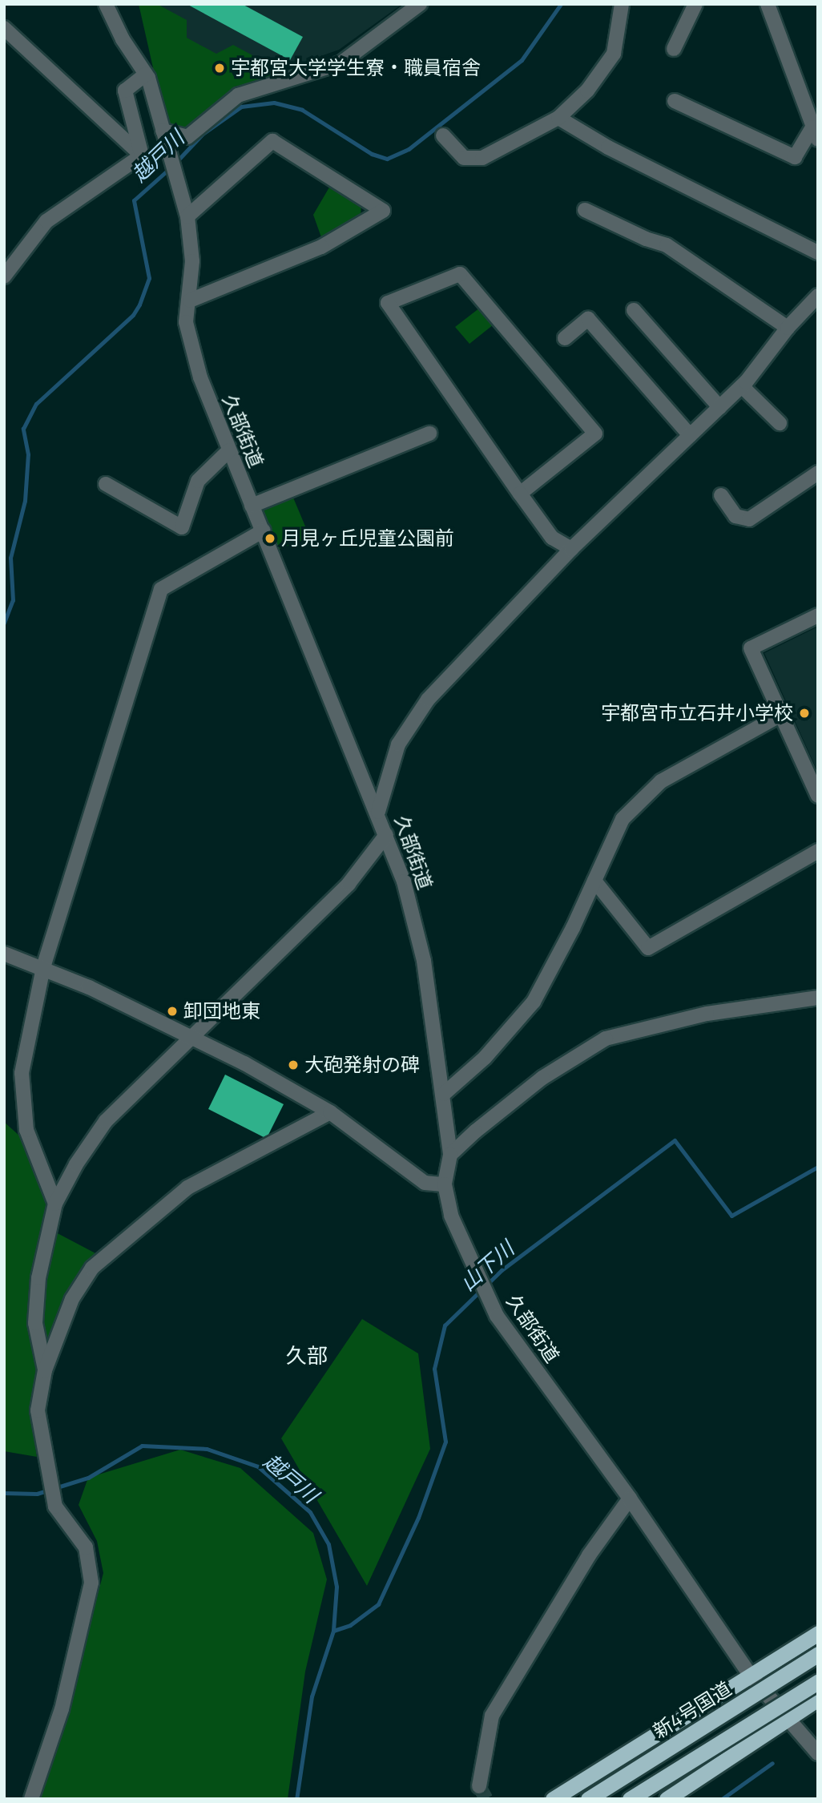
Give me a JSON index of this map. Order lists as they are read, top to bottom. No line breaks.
{"streets":{"highway":["新4号国道"],"street":["久部街道"]},"districts":["久部"],"water":["越戸川","山下川"],"places":["宇都宮大学学生寮・職員宿舎","月見ヶ丘児童公園前","宇都宮市立石井小学校","卸団地東","大砲発射の碑"]}
